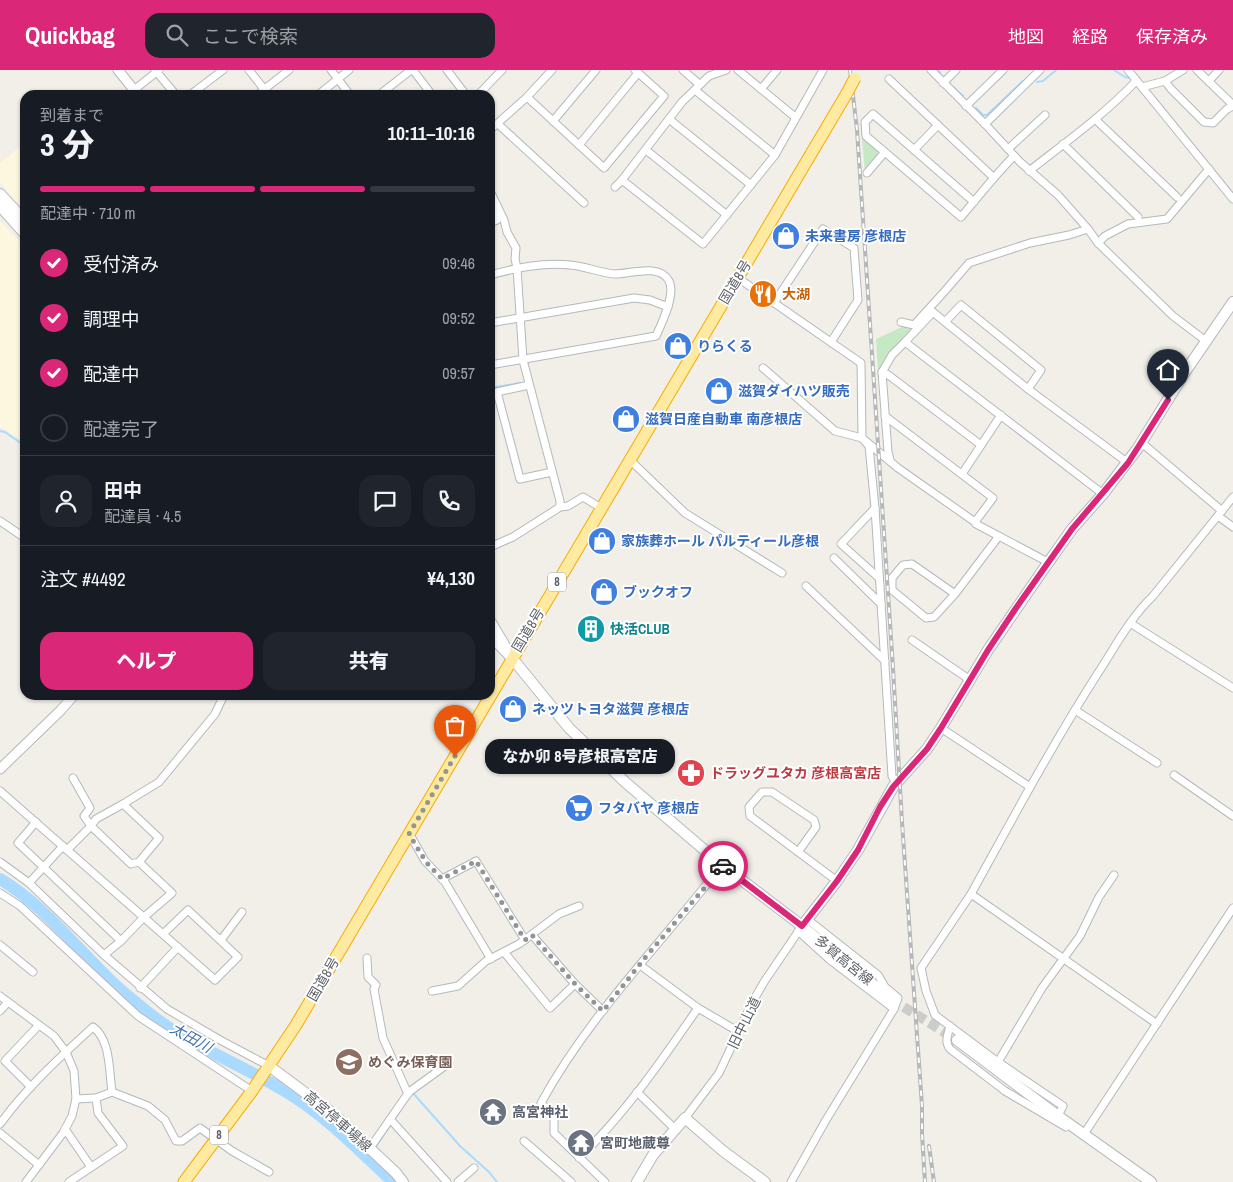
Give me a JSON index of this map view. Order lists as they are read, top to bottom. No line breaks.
{"streets":{"highway":["国道8号","8"],"main road":["多賀高宮線","高宮停車場線"],"street":["旧中山道"]},"crossings":[["国道8号","多賀高宮線"],["国道8号","高宮停車場線"],["多賀高宮線","旧中山道"]],"water":["太田川"],"places":{"shop":["未来書房 彦根店","りらくる","滋賀ダイハツ販売","滋賀日産自動車 南彦根店","家族葬ホール パルティール彦根","ブックオフ","ネッツトヨタ滋賀 彦根店"],"restaurant":["大湖"],"building":["快活CLUB"],"other":["なか卯 8号彦根高宮店"],"pharmacy":["ドラッグユタカ 彦根高宮店"],"supermarket":["フタバヤ 彦根店"],"school or university":["めぐみ保育園"],"temple":["高宮神社","宮町地蔵尊"]},"page":{"header":"Quickbag","search":"ここで検索","nav":["地図","経路","保存済み"],"heading":["3 分","到着まで","10:11–10:16"],"panel":["田中","配達員 · 4.5","注文 #4492","¥4,130"],"bar":"配達中 · 710 m","list":[["受付済み","09:46"],["調理中","09:52"],["配達中","09:57"],"配達完了"],"buttons":["ヘルプ","共有"],"bubble":"なか卯 8号彦根高宮店"}}
